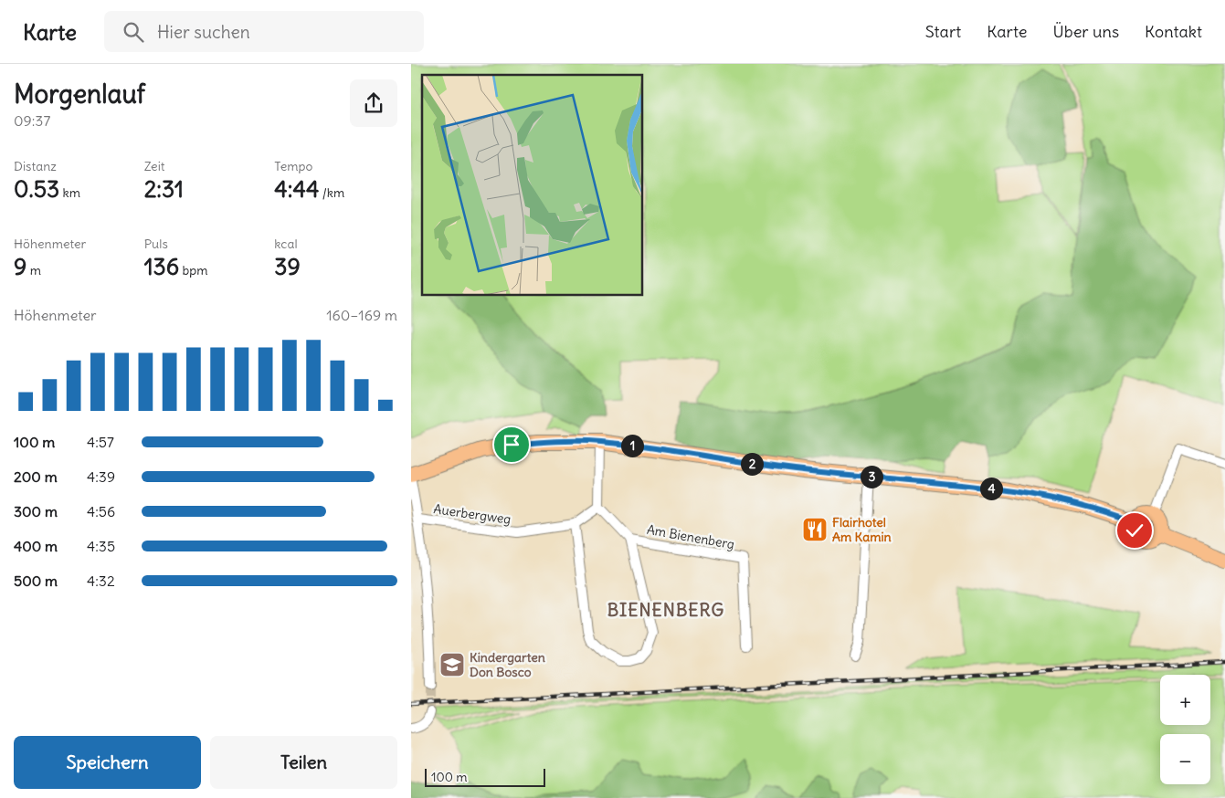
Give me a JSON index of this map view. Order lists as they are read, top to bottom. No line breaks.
{"streets":{"street":["Auerbergweg","Am Bienenberg"]},"crossings":[["Auerbergweg","Am Bienenberg"]],"districts":["BIENENBERG"],"places":{"restaurant":["Flairhotel Am Kamin"],"school or university":["Kindergarten Don Bosco"]},"scale_bar":"100 m","page":{"header":"Karte","search":"Hier suchen","nav":["Start","Karte","Über uns","Kontakt"],"heading":["Morgenlauf","09:37"],"stats":[["Distanz","0.53 km"],["Zeit","2:31"],["Tempo","4:44 /km"],["Höhenmeter","9 m"],["Puls","136 bpm"],["kcal","39"]],"chart":["Höhenmeter","160–169 m"],"list":[{"name":"100 m","note":"4:57"},{"name":"200 m","note":"4:39"},{"name":"300 m","note":"4:56"},{"name":"400 m","note":"4:35"},{"name":"500 m","note":"4:32"}],"pins":["1","2","3","4"],"map_buttons":["+","−"],"buttons":["Speichern","Teilen"],"scale":"100 m"}}
